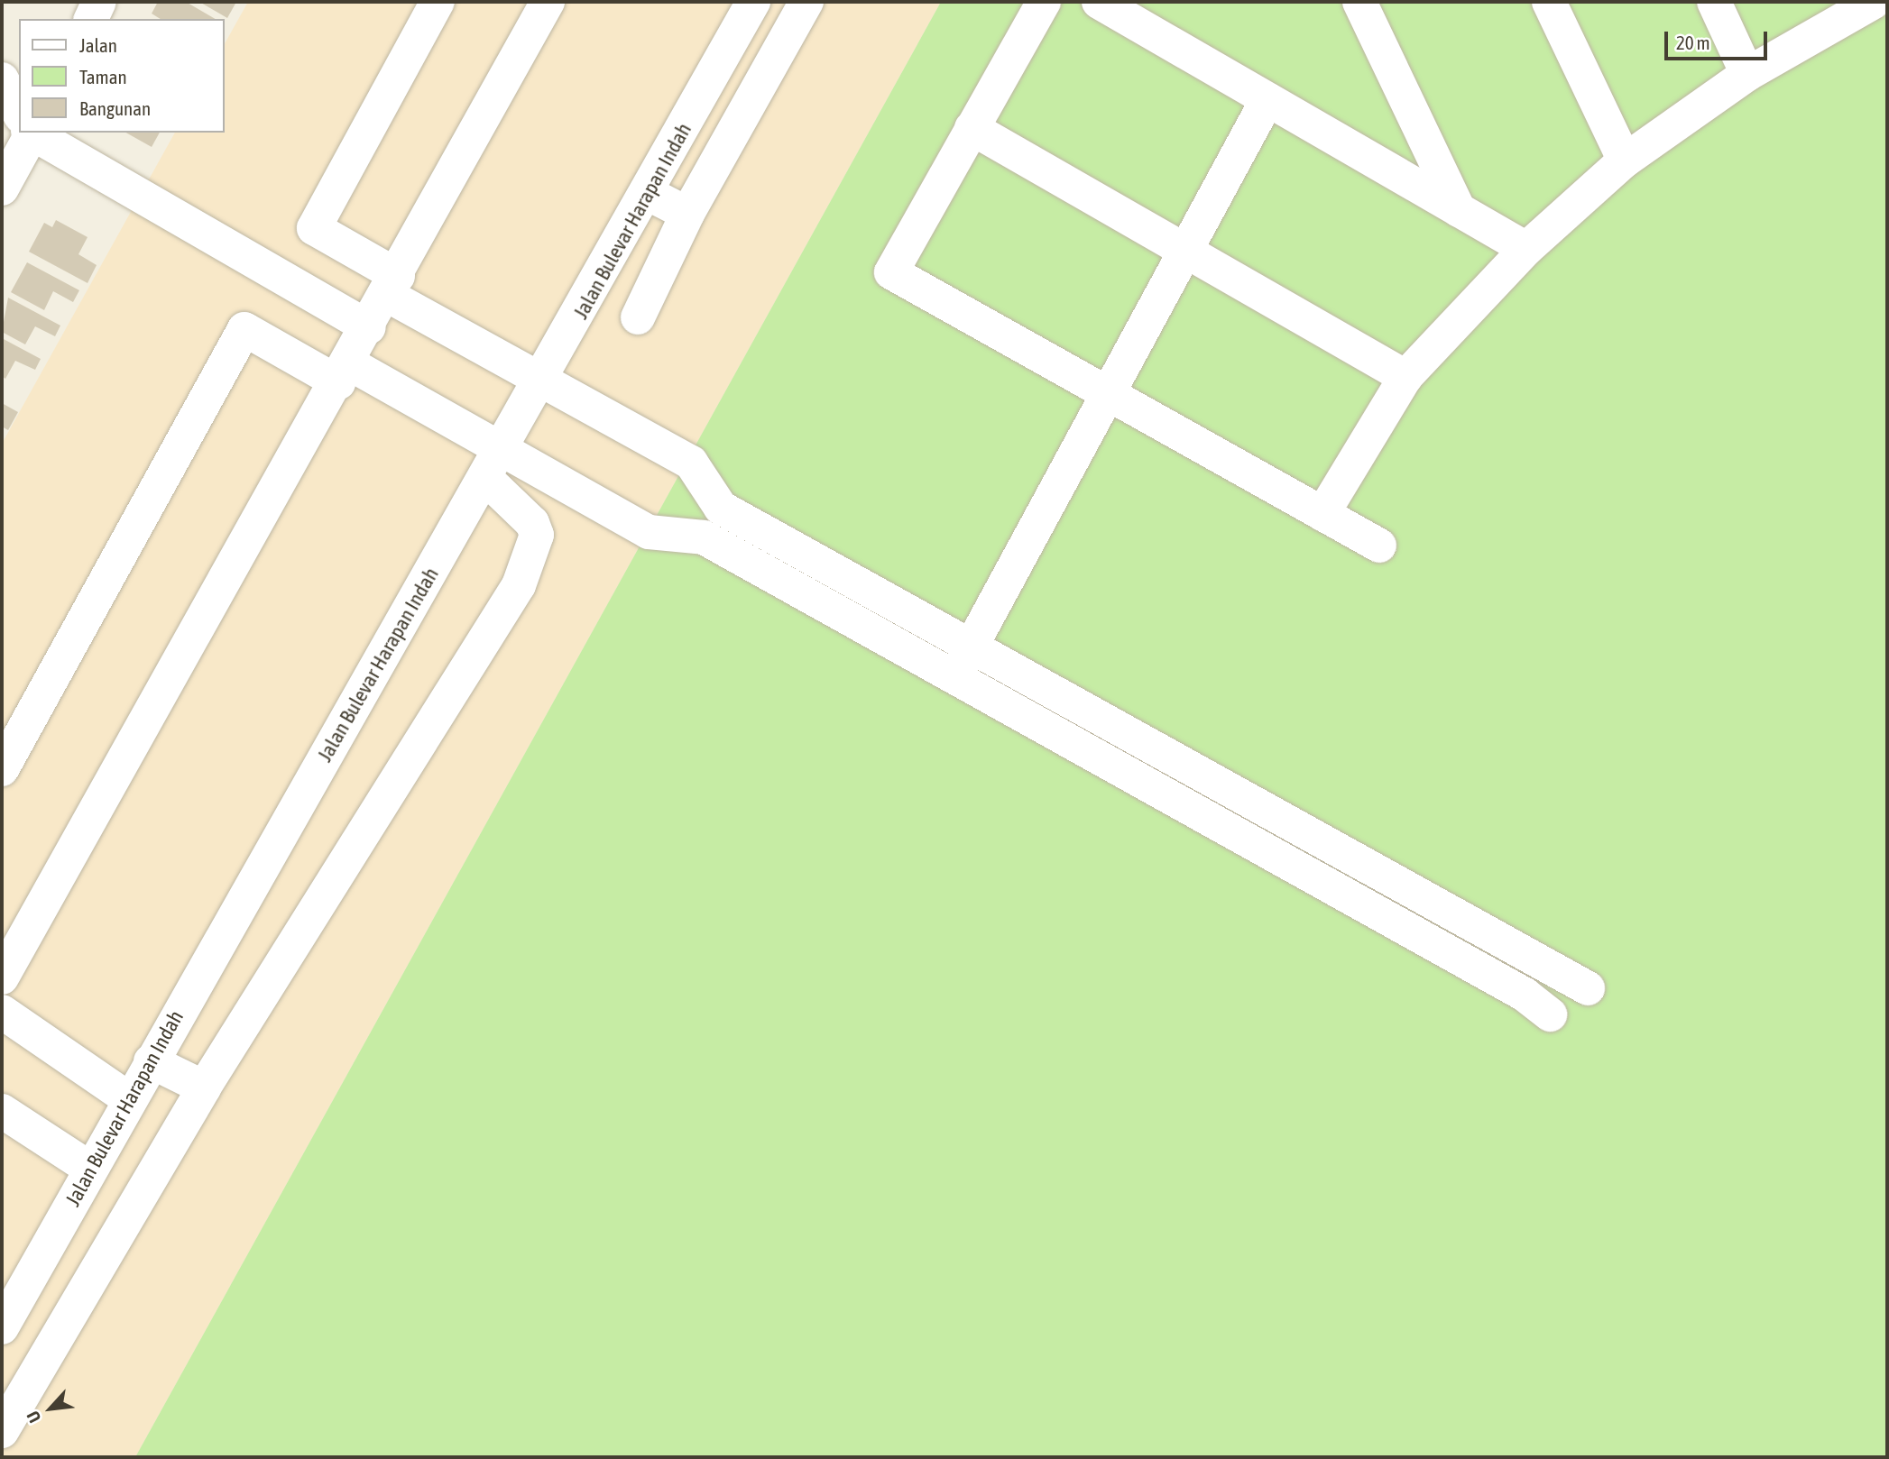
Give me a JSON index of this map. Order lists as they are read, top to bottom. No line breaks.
{"streets":{"street":["Jalan Bulevar Harapan Indah"]},"legend":["Jalan","Taman","Bangunan"],"scale_bar":"20 m","north":"bottom left"}
